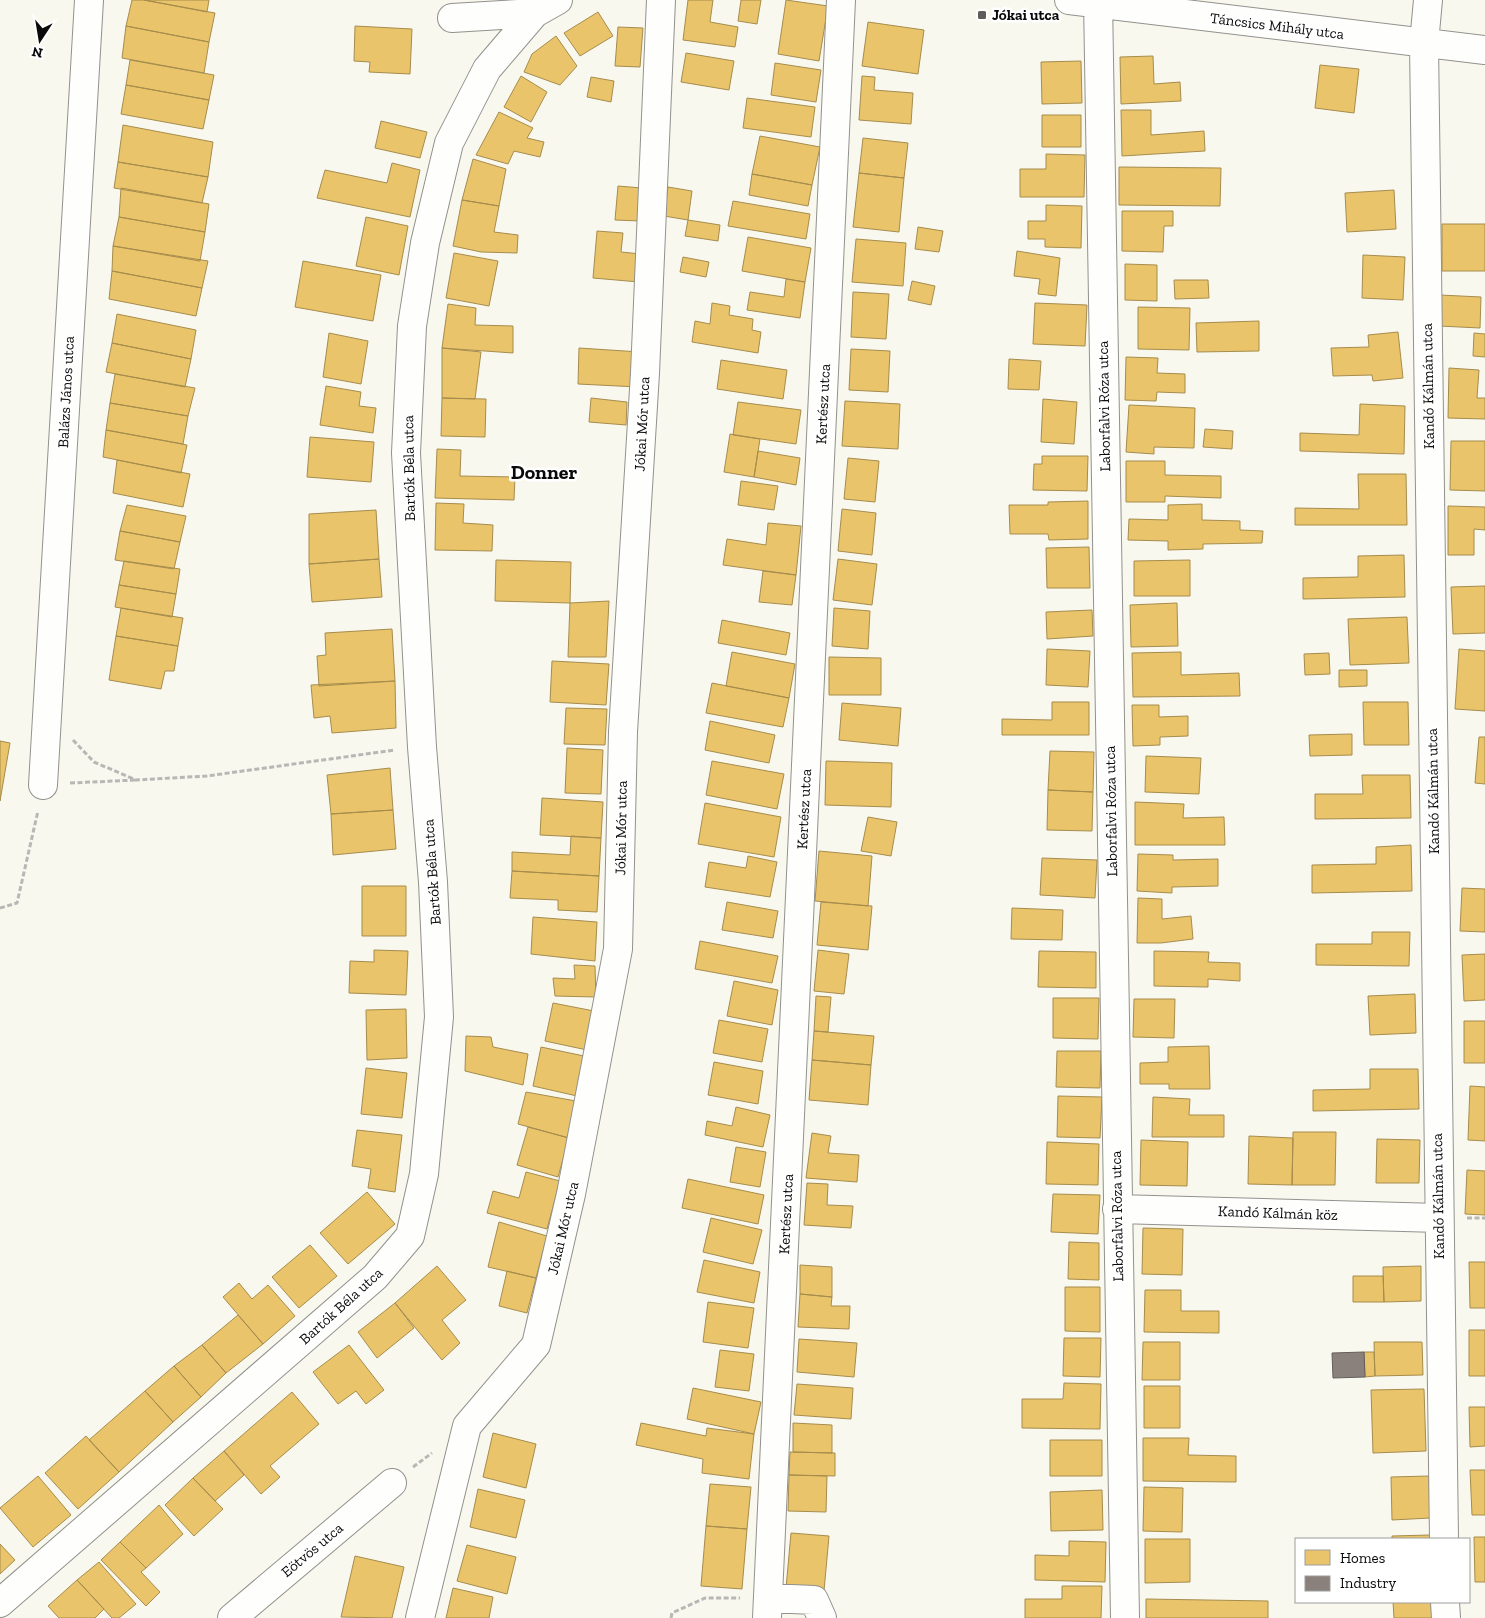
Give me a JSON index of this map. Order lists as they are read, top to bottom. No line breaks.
{"streets":{"street":["Táncsics Mihály utca","Kandó Kálmán utca","Balázs János utca","Kertész utca","Laborfalvi Róza utca","Jókai Mór utca","Bartók Béla utca","Kandó Kálmán köz","Eötvös utca"]},"crossings":[["Táncsics Mihály utca","Kandó Kálmán utca"],["Táncsics Mihály utca","Laborfalvi Róza utca"],["Kandó Kálmán utca","Kandó Kálmán köz"],["Laborfalvi Róza utca","Kandó Kálmán köz"]],"districts":["Donner"],"places":{"transit":["Jókai utca"]},"legend":["Homes","Industry"],"north":"bottom"}
